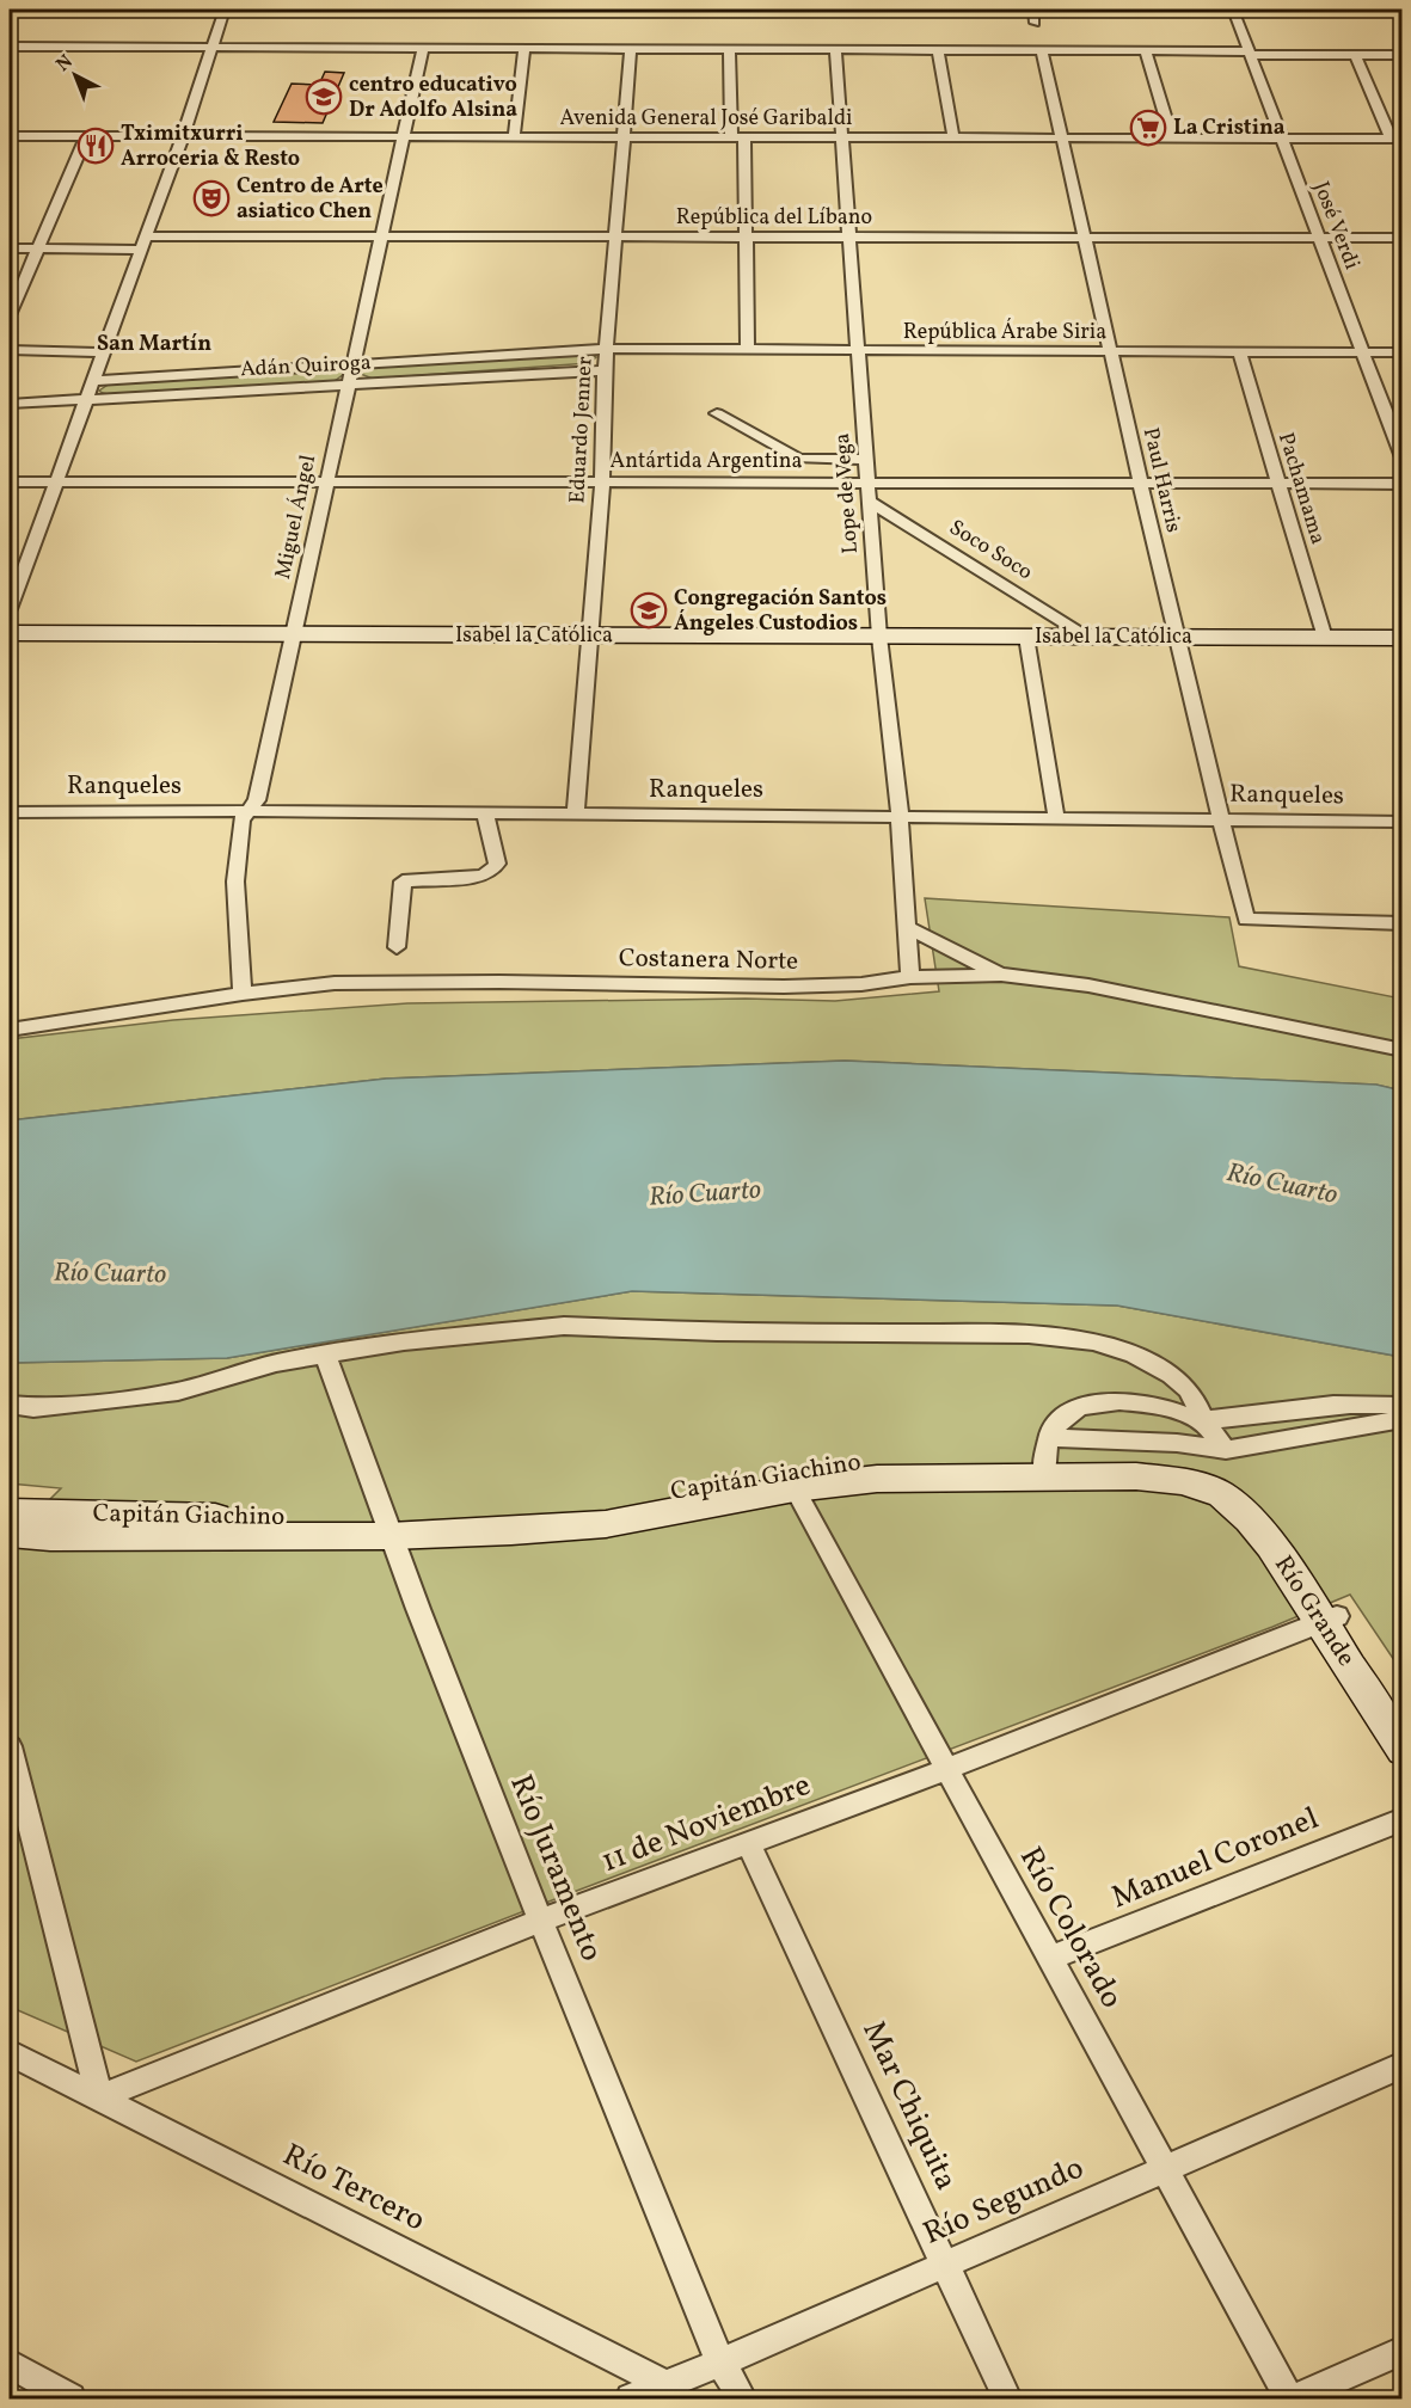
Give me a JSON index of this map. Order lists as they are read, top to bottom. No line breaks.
{"streets":{"main road":["Isabel la Católica","Capitán Giachino","Río Grande"],"street":["Avenida General José Garibaldi","República del Líbano","José Verdi","República Árabe Siria","Adán Quiroga","Eduardo Jenner","Antártida Argentina","Paul Harris","Pachamama","Lope de Vega","Miguel Ángel","Soco Soco","Ranqueles","Costanera Norte","11 de Noviembre","Manuel Coronel","Río Juramento","Río Colorado","Mar Chiquita","Río Tercero","Río Segundo"]},"crossings":[["Avenida General José Garibaldi","José Verdi"],["Avenida General José Garibaldi","Eduardo Jenner"],["Avenida General José Garibaldi","Paul Harris"],["Avenida General José Garibaldi","Lope de Vega"],["Avenida General José Garibaldi","Miguel Ángel"],["República del Líbano","José Verdi"],["República del Líbano","Eduardo Jenner"],["República del Líbano","Paul Harris"],["República del Líbano","Lope de Vega"],["República del Líbano","Miguel Ángel"],["José Verdi","República Árabe Siria"],["República Árabe Siria","Adán Quiroga"],["República Árabe Siria","Eduardo Jenner"],["República Árabe Siria","Paul Harris"],["República Árabe Siria","Pachamama"],["República Árabe Siria","Lope de Vega"],["Adán Quiroga","Eduardo Jenner"],["Adán Quiroga","Miguel Ángel"],["Eduardo Jenner","Antártida Argentina"],["Eduardo Jenner","Isabel la Católica"],["Eduardo Jenner","Ranqueles"],["Antártida Argentina","Paul Harris"],["Antártida Argentina","Pachamama"],["Antártida Argentina","Lope de Vega"],["Antártida Argentina","Miguel Ángel"],["Paul Harris","Isabel la Católica"],["Paul Harris","Ranqueles"],["Pachamama","Isabel la Católica"],["Lope de Vega","Soco Soco"],["Lope de Vega","Isabel la Católica"],["Lope de Vega","Ranqueles"],["Lope de Vega","Costanera Norte"],["Miguel Ángel","Isabel la Católica"],["Miguel Ángel","Ranqueles"],["Miguel Ángel","Costanera Norte"],["Soco Soco","Isabel la Católica"],["Capitán Giachino","Río Grande"],["Capitán Giachino","11 de Noviembre"],["Capitán Giachino","Río Juramento"],["Capitán Giachino","Río Colorado"],["Río Grande","11 de Noviembre"],["11 de Noviembre","Río Juramento"],["11 de Noviembre","Río Colorado"],["11 de Noviembre","Mar Chiquita"],["11 de Noviembre","Río Tercero"],["Manuel Coronel","Río Colorado"],["Río Juramento","Río Segundo"],["Río Colorado","Río Segundo"],["Mar Chiquita","Río Segundo"],["Río Tercero","Río Segundo"]],"districts":["San Martín"],"water":["Río Cuarto"],"places":{"school or university":["centro educativo Dr Adolfo Alsina","Congregación Santos Ángeles Custodios"],"supermarket":["La Cristina"],"restaurant":["Tximitxurri Arroceria & Resto"],"theatre":["Centro de Arte asiatico Chen"]},"north":"top left"}
